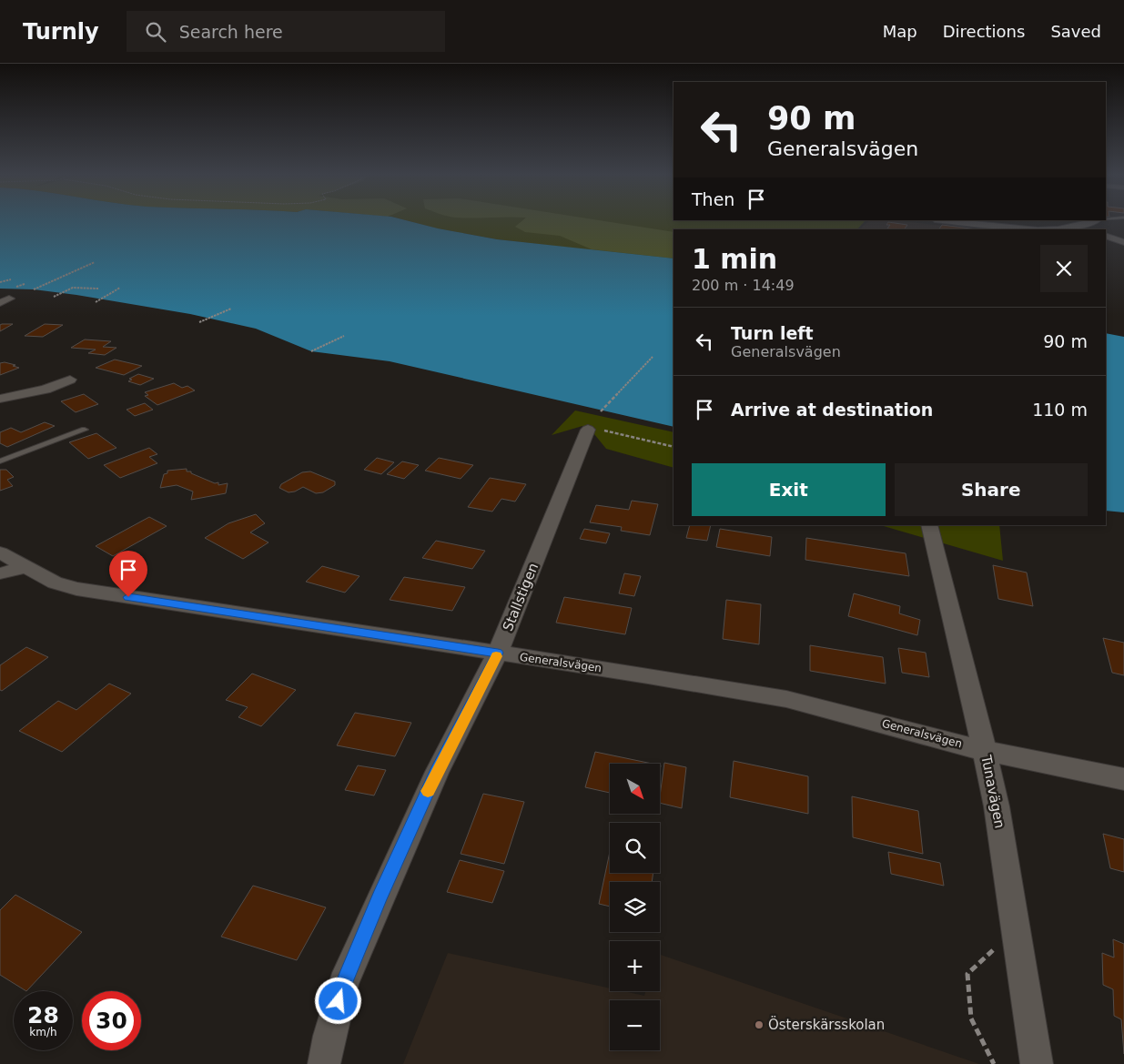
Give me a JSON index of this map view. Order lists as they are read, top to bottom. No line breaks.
{"streets":{"street":["Stallstigen","Generalsvägen","Tunavägen"]},"crossings":[["Stallstigen","Generalsvägen"],["Generalsvägen","Tunavägen"]],"places":["Österskärsskolan"],"north":"bottom right","page":{"header":"Turnly","search":"Search here","nav":["Map","Directions","Saved"],"turn":["90 m","Generalsvägen"],"then":"Then","heading":["1 min","200 m · 14:49"],"list":[{"name":"Turn left","note":"Generalsvägen","value":"90 m"},{"name":"Arrive at destination","value":"110 m"}],"buttons":["Exit","Share"],"map_buttons":["+","−"],"speed":"28 km/h","limit":"30"}}
